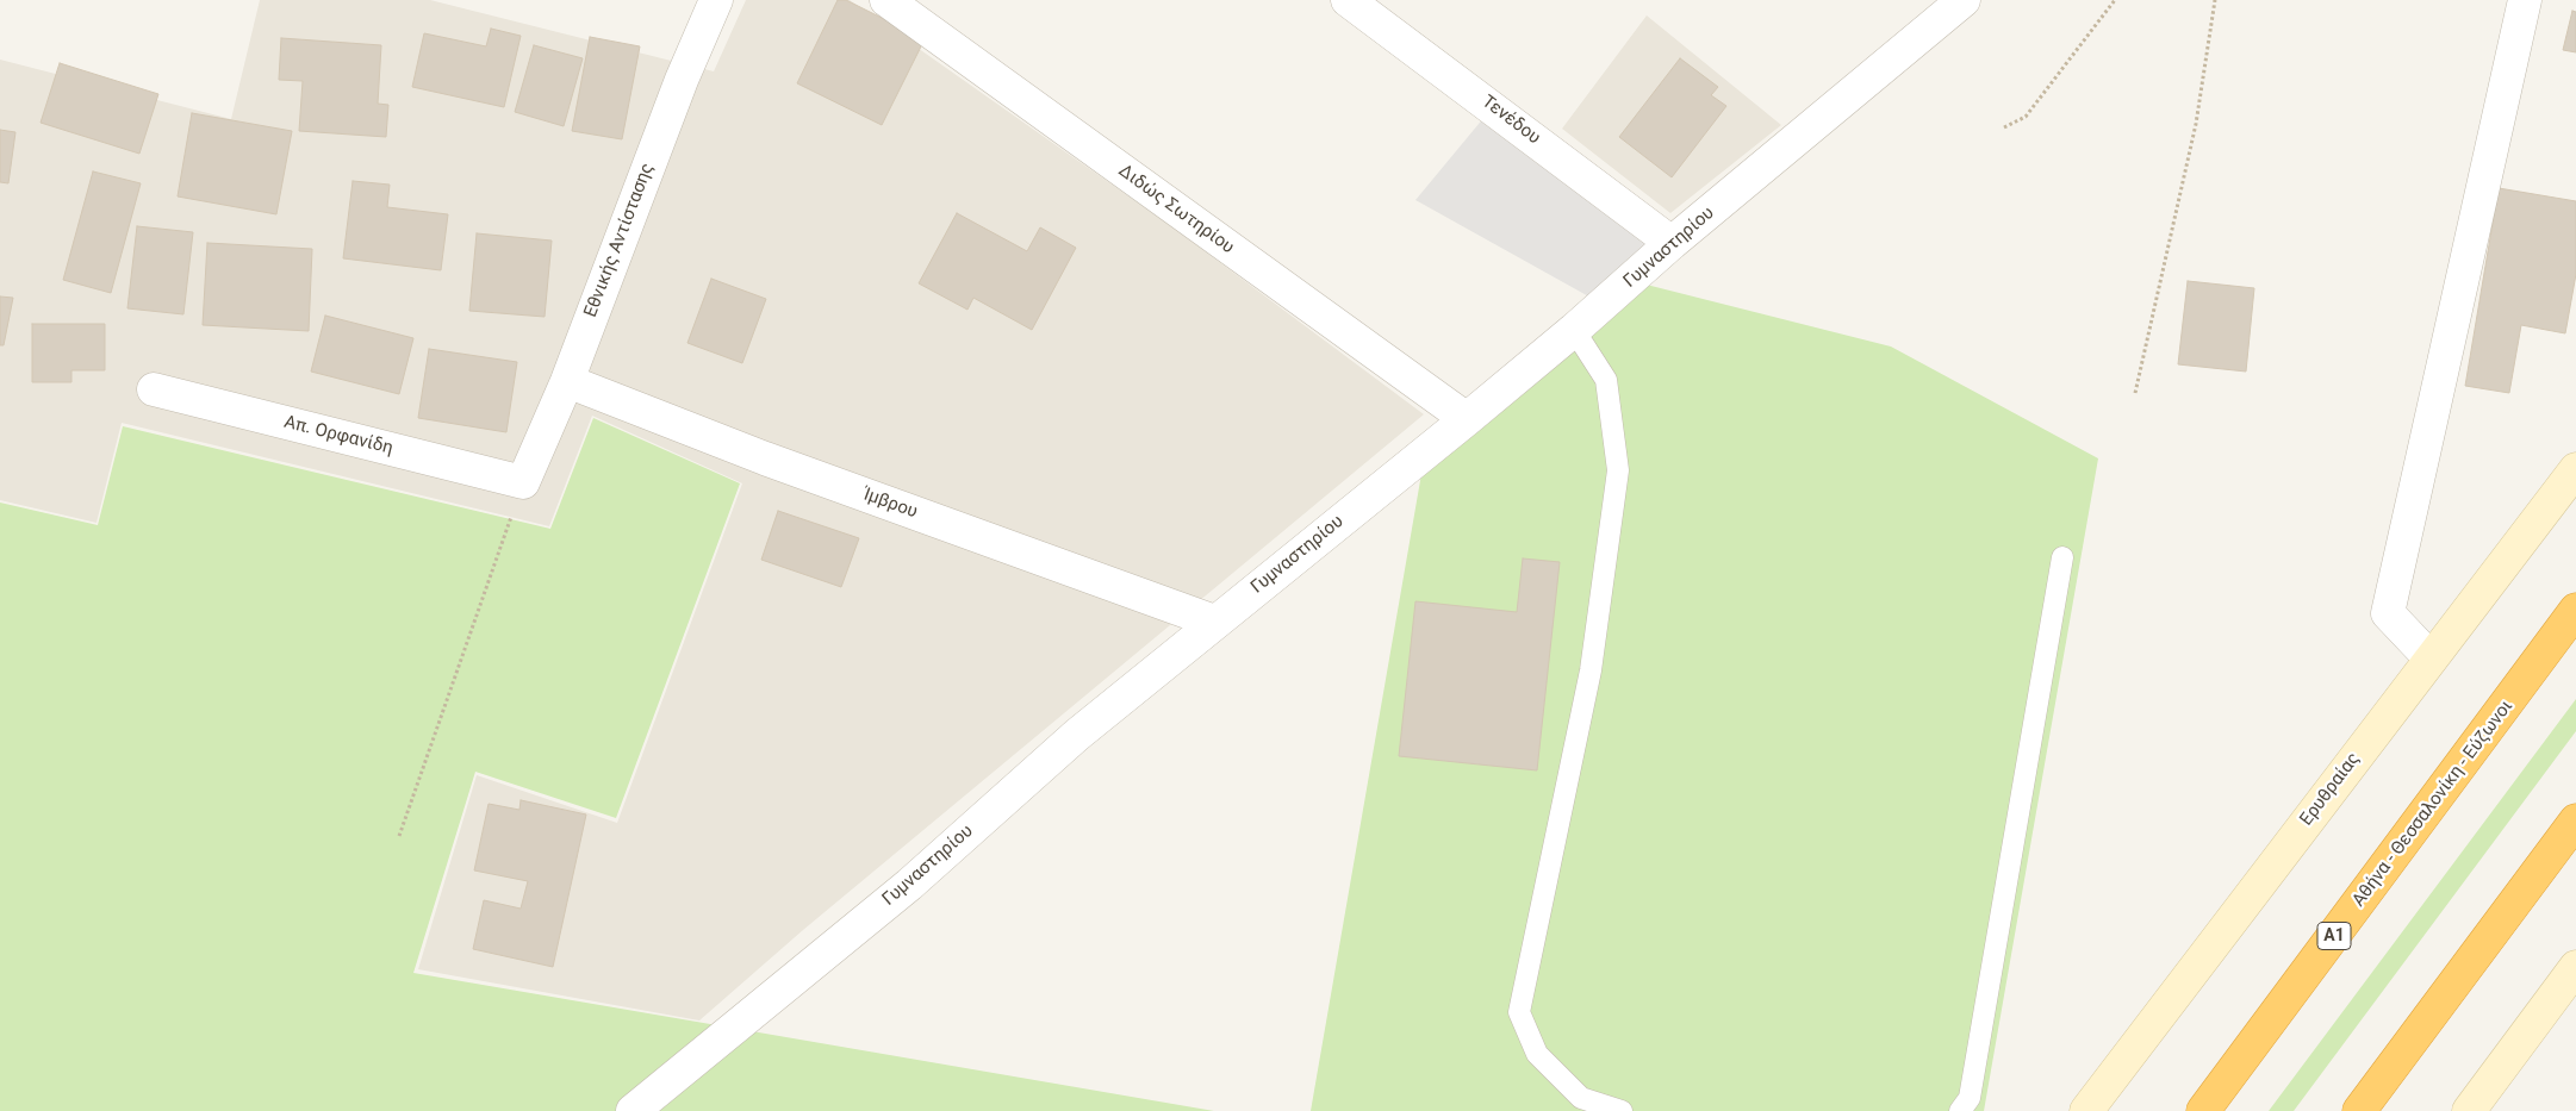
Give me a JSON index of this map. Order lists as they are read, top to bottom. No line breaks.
{"streets":{"highway":["Αθήνα - Θεσσαλονίκη - Εύζωνοι","Α1"],"main road":["Ερυθραίας"],"street":["Τενέδου","Διδώς Σωτηρίου","Εθνικής Αντίστασης","Γυμναστηρίου","Απ. Ορφανίδη","Ίμβρου"]},"crossings":[["Τενέδου","Γυμναστηρίου"],["Διδώς Σωτηρίου","Γυμναστηρίου"],["Εθνικής Αντίστασης","Απ. Ορφανίδη"],["Εθνικής Αντίστασης","Ίμβρου"],["Γυμναστηρίου","Ίμβρου"]]}
